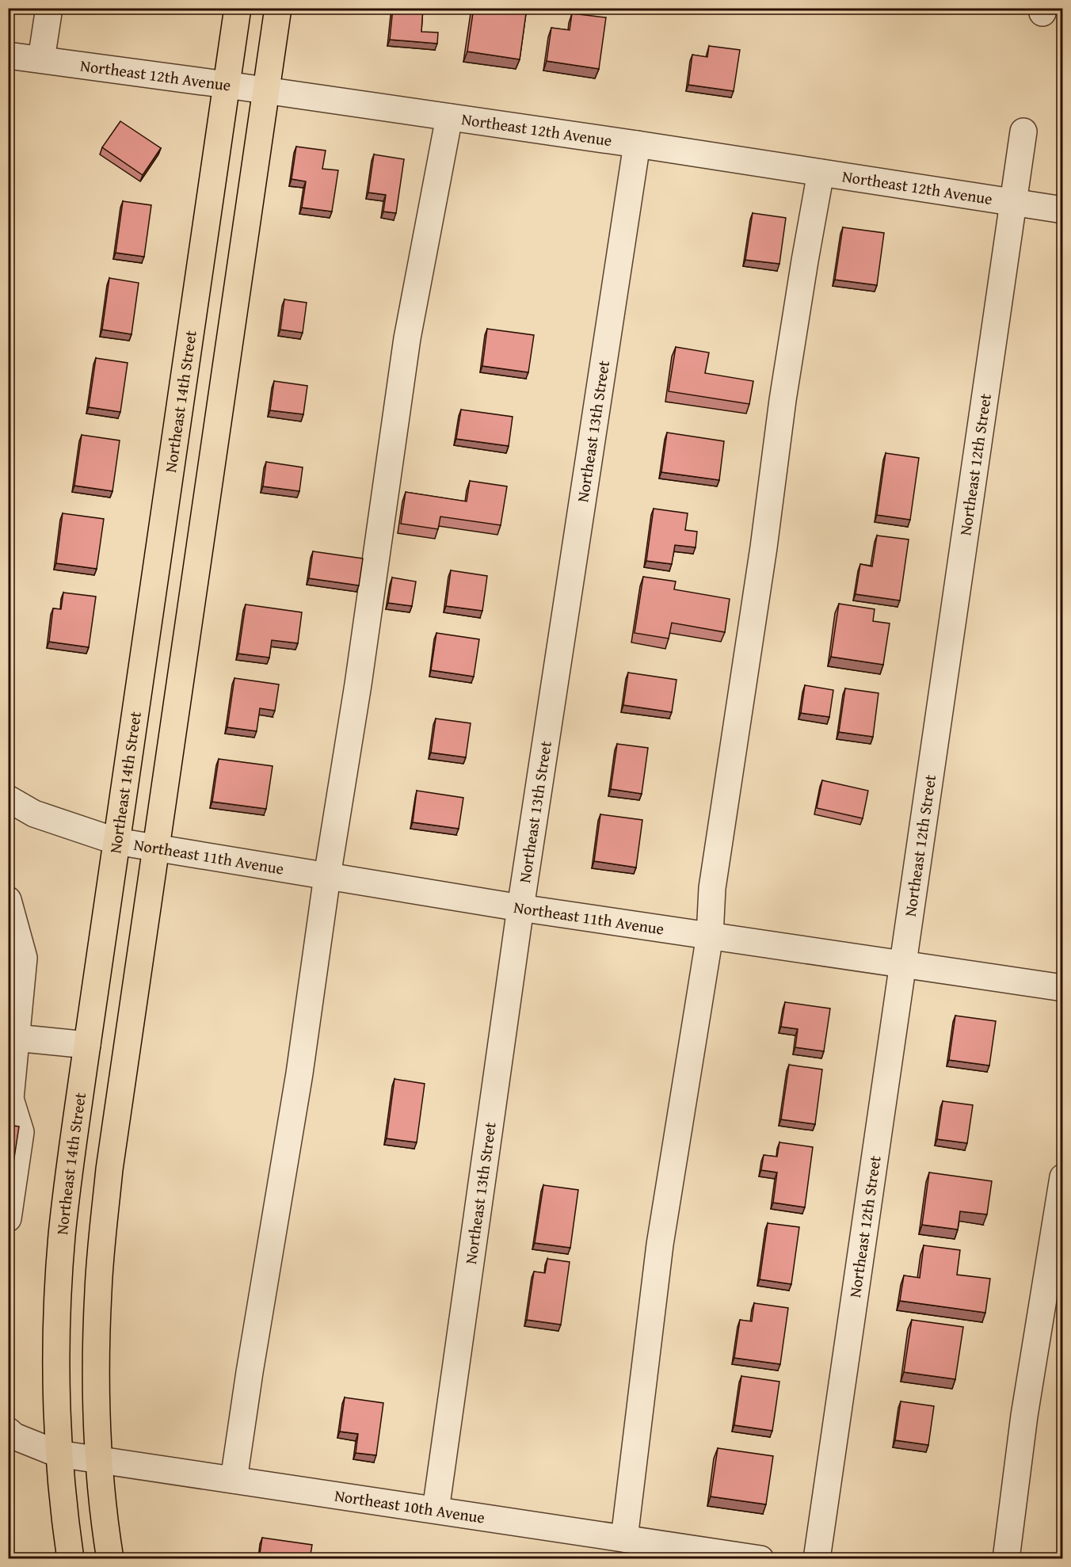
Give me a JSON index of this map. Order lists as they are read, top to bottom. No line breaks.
{"streets":{"main road":["Northeast 14th Street"],"street":["Northeast 12th Avenue","Northeast 13th Street","Northeast 12th Street","Northeast 11th Avenue","Northeast 10th Avenue"]},"crossings":[["Northeast 12th Avenue","Northeast 14th Street"],["Northeast 12th Avenue","Northeast 13th Street"],["Northeast 12th Avenue","Northeast 12th Street"],["Northeast 14th Street","Northeast 11th Avenue"],["Northeast 14th Street","Northeast 10th Avenue"],["Northeast 13th Street","Northeast 11th Avenue"],["Northeast 13th Street","Northeast 10th Avenue"],["Northeast 12th Street","Northeast 11th Avenue"]]}
